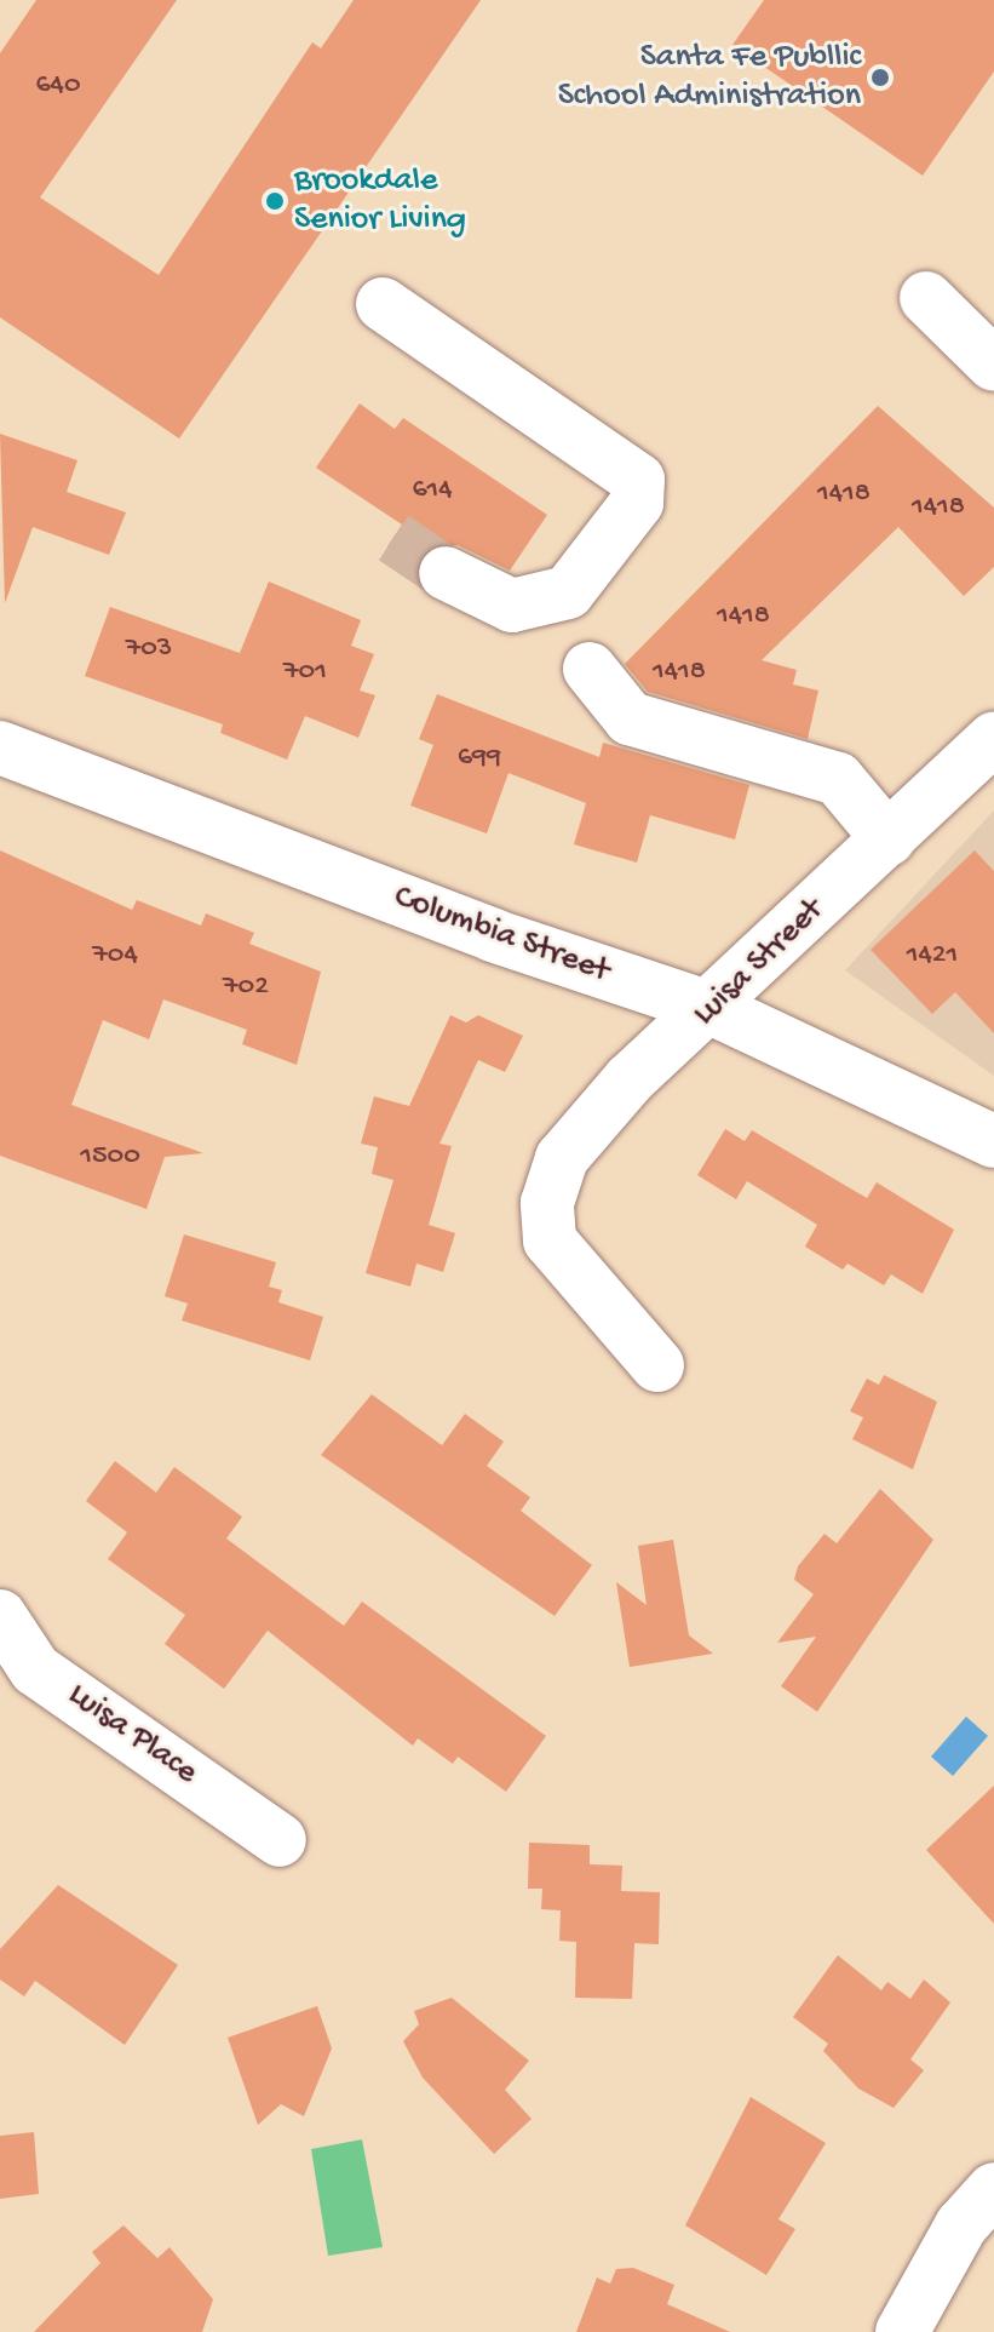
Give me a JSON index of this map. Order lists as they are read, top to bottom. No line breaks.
{"streets":{"street":["Columbia Street","Luisa Street","Luisa Place"]},"crossings":[["Columbia Street","Luisa Street"]],"places":["Santa Fe Publlic School Administration","Brookdale Senior Living"],"house_numbers":["640","614","1418","1418","1418","703","701","1418","699","704","1421","702","1500"]}
